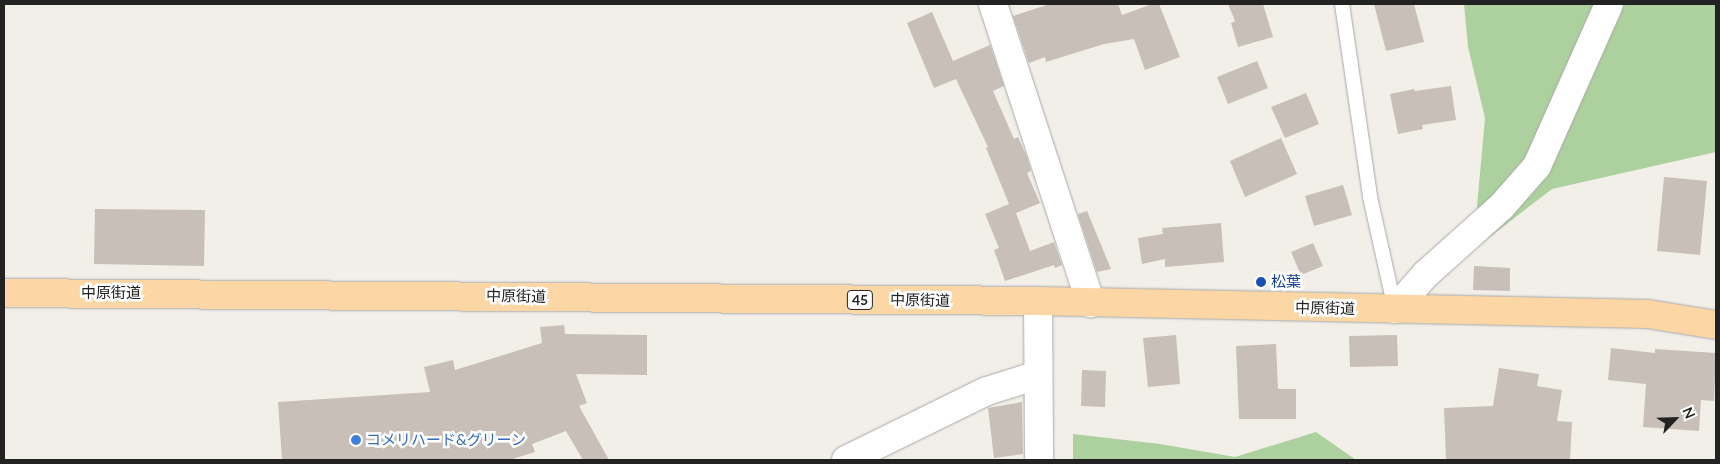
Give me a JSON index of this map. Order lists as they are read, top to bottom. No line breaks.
{"streets":{"main road":["中原街道","45"]},"places":["松葉","コメリハード&グリーン"],"north":"top right"}
